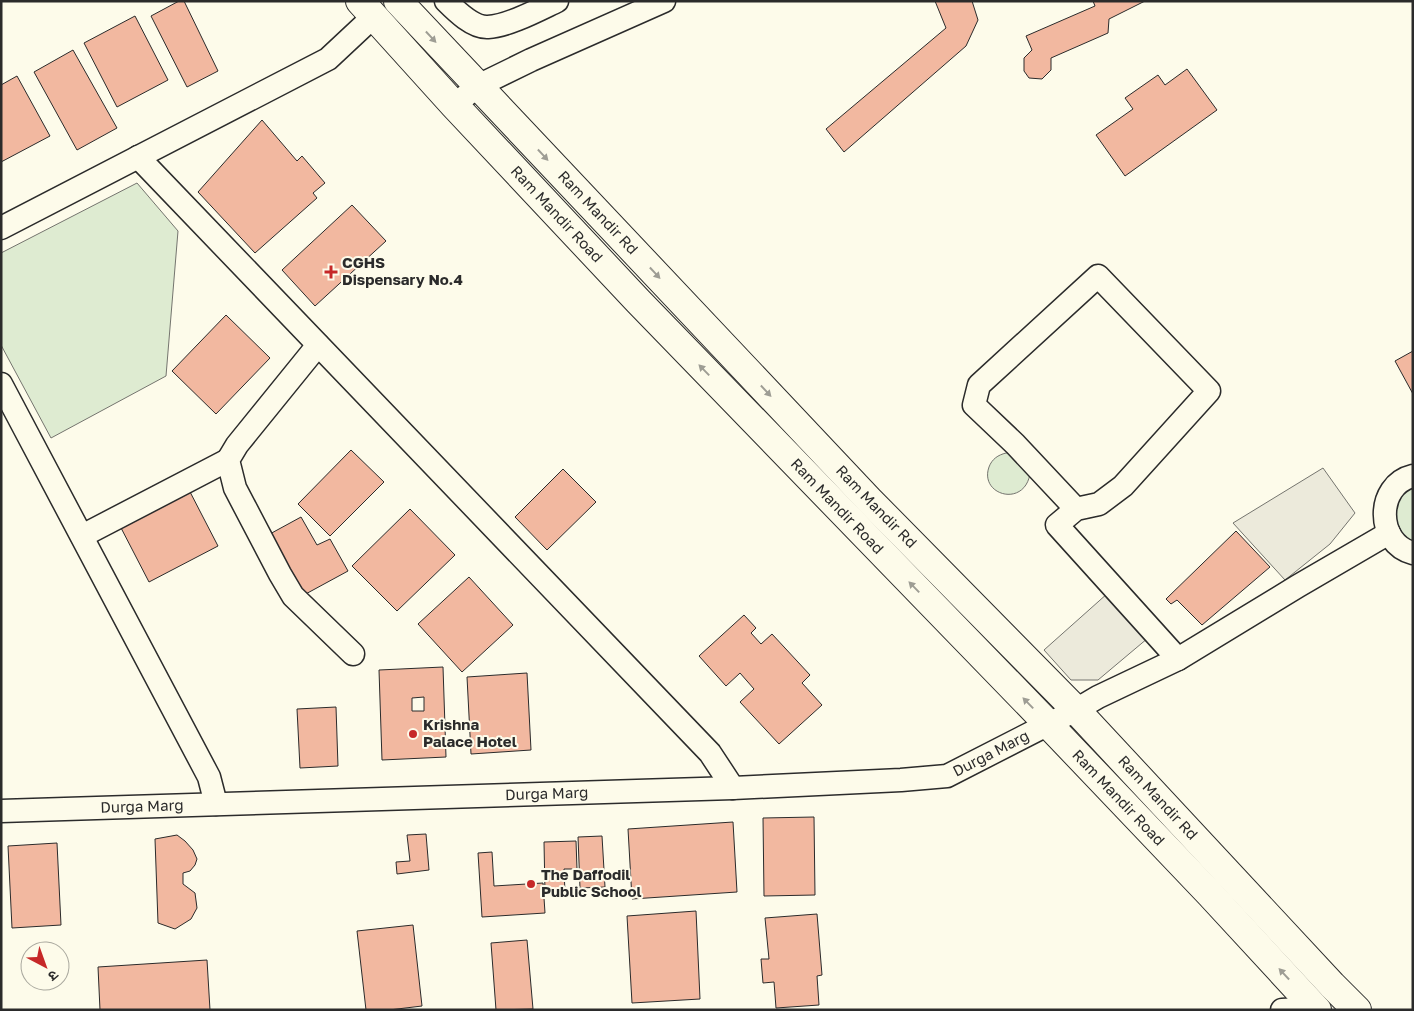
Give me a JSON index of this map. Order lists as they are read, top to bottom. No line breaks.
{"streets":{"main road":["Ram Mandir Rd","Ram Mandir Road"],"street":["Durga Marg"]},"crossings":[["Ram Mandir Rd","Ram Mandir Road"],["Ram Mandir Rd","Durga Marg"],["Ram Mandir Road","Durga Marg"]],"one_way":["Ram Mandir Rd","Ram Mandir Road"],"places":{"health":["CGHS Dispensary No.4"],"other":["Krishna Palace Hotel","The Daffodil Public School"]},"north":"bottom right"}
